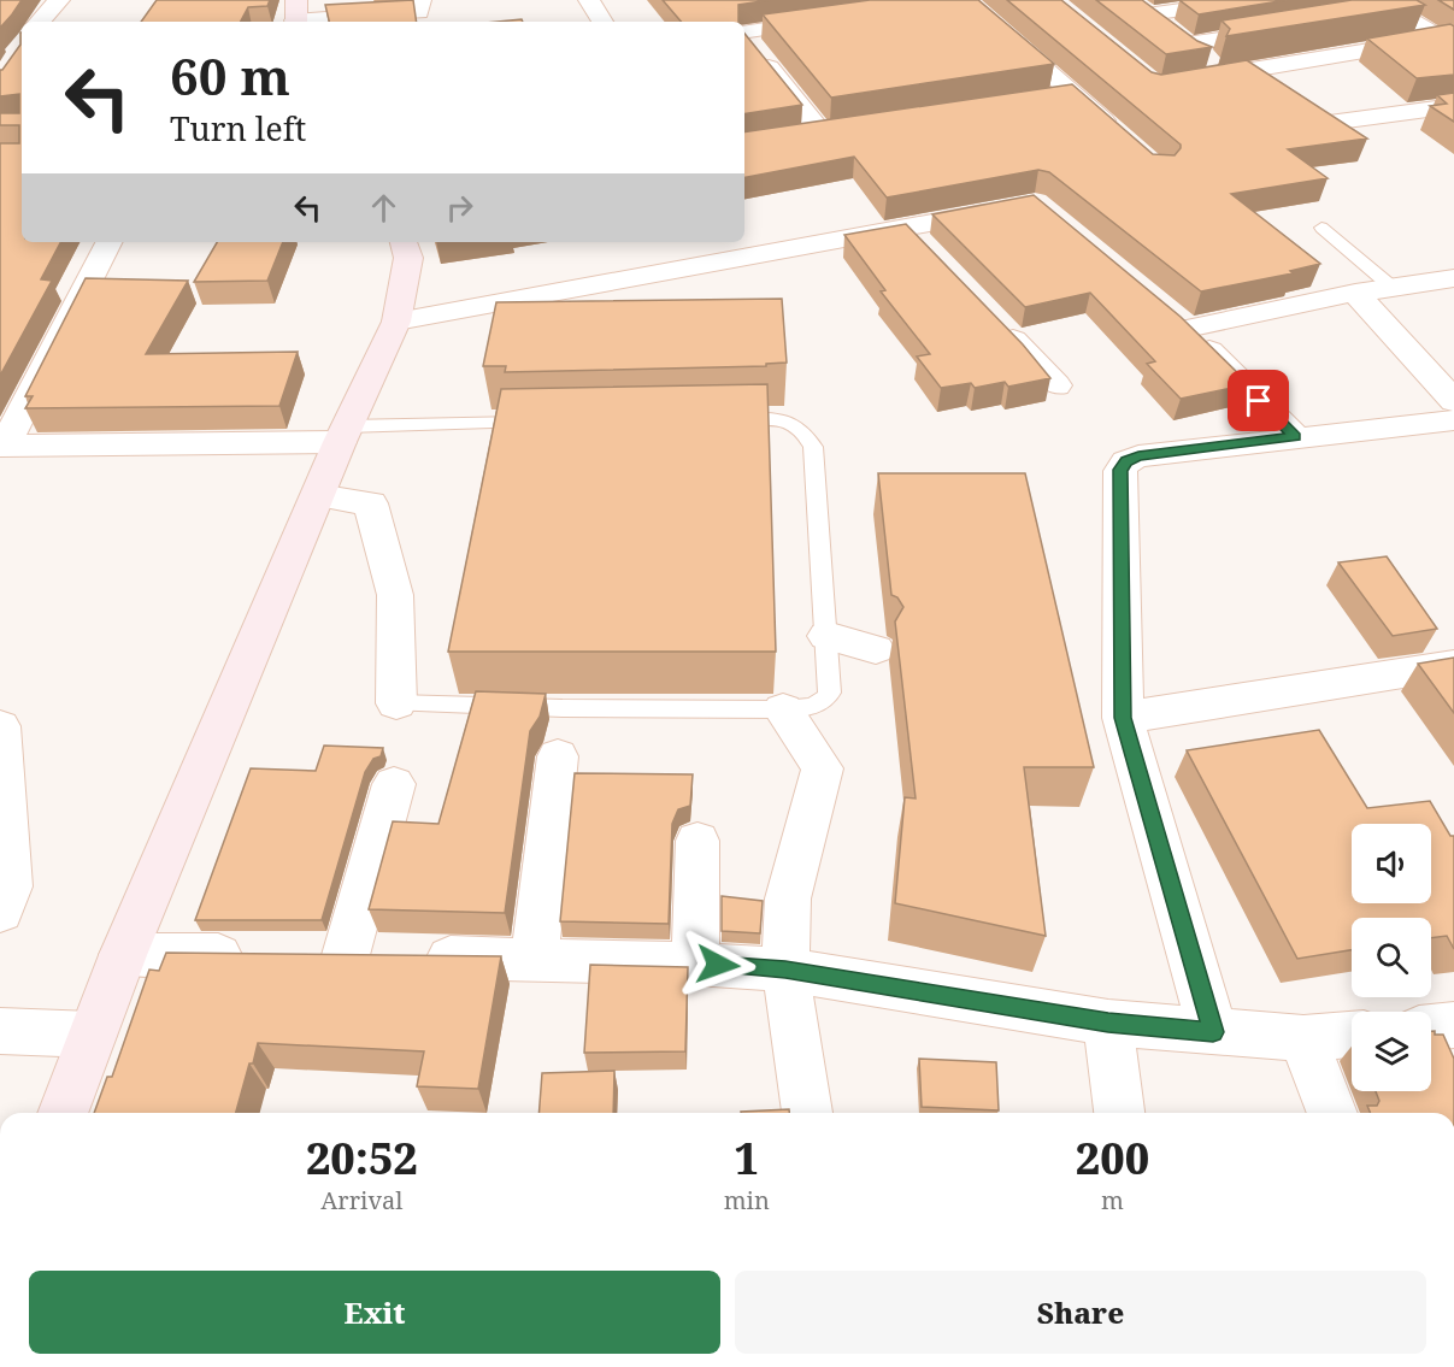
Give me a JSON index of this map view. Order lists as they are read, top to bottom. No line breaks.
{"page":{"turn":["60 m","Turn left"],"eta":["20:52","Arrival","1","min","200","m"],"buttons":["Exit","Share"]}}
